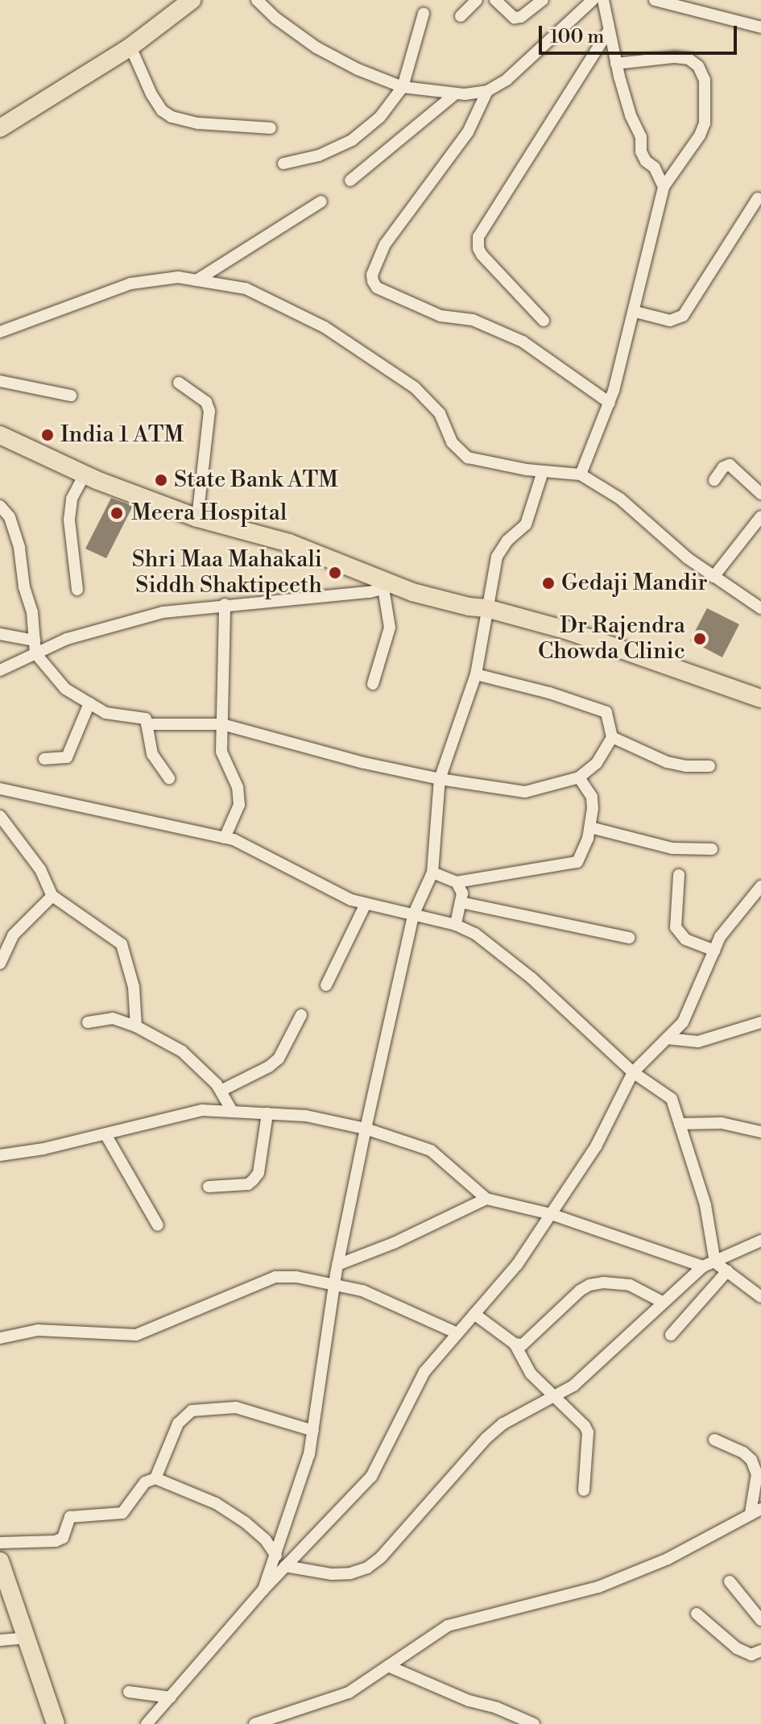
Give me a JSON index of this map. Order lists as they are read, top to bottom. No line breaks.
{"places":["India 1 ATM","State Bank ATM","Meera Hospital","Shri Maa Mahakali Siddh Shaktipeeth","Gedaji Mandir","Dr Rajendra Chowda Clinic"],"scale_bar":"100 m"}
